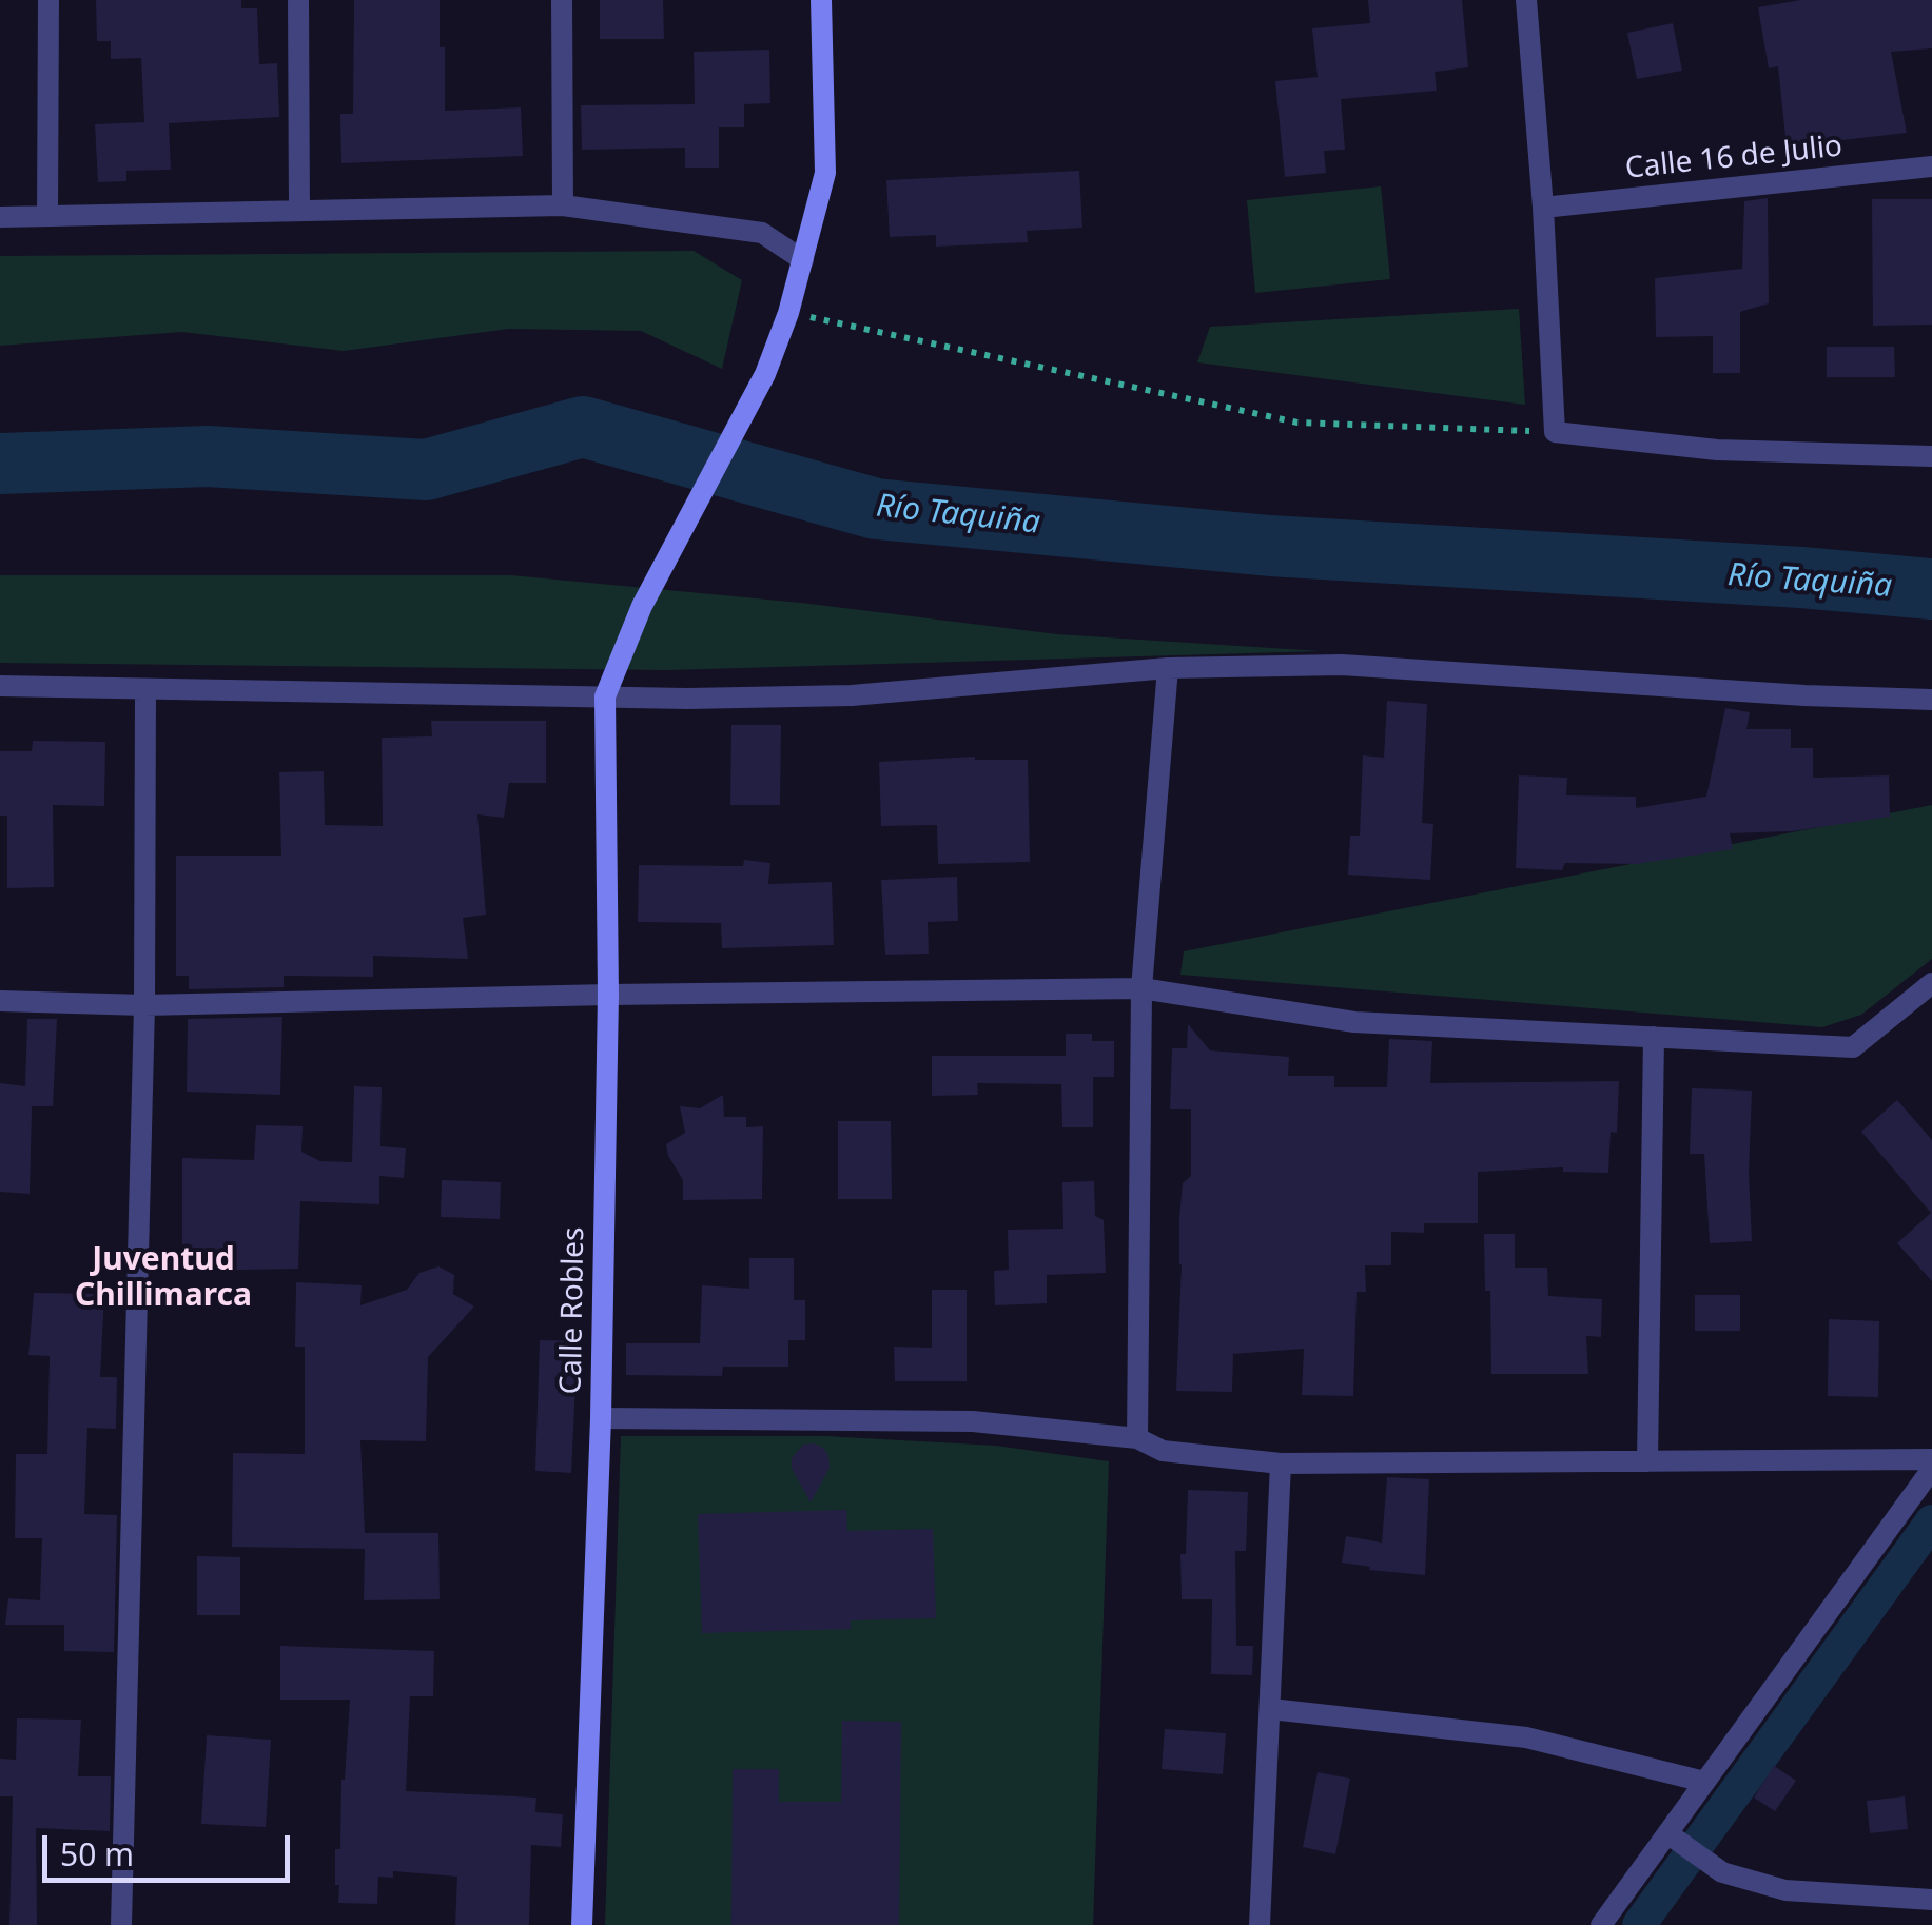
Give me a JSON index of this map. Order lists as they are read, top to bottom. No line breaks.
{"streets":{"street":["Calle 16 de Julio","Calle Robles"]},"districts":["Juventud Chillimarca"],"water":["Río Taquiña"],"scale_bar":"50 m"}
